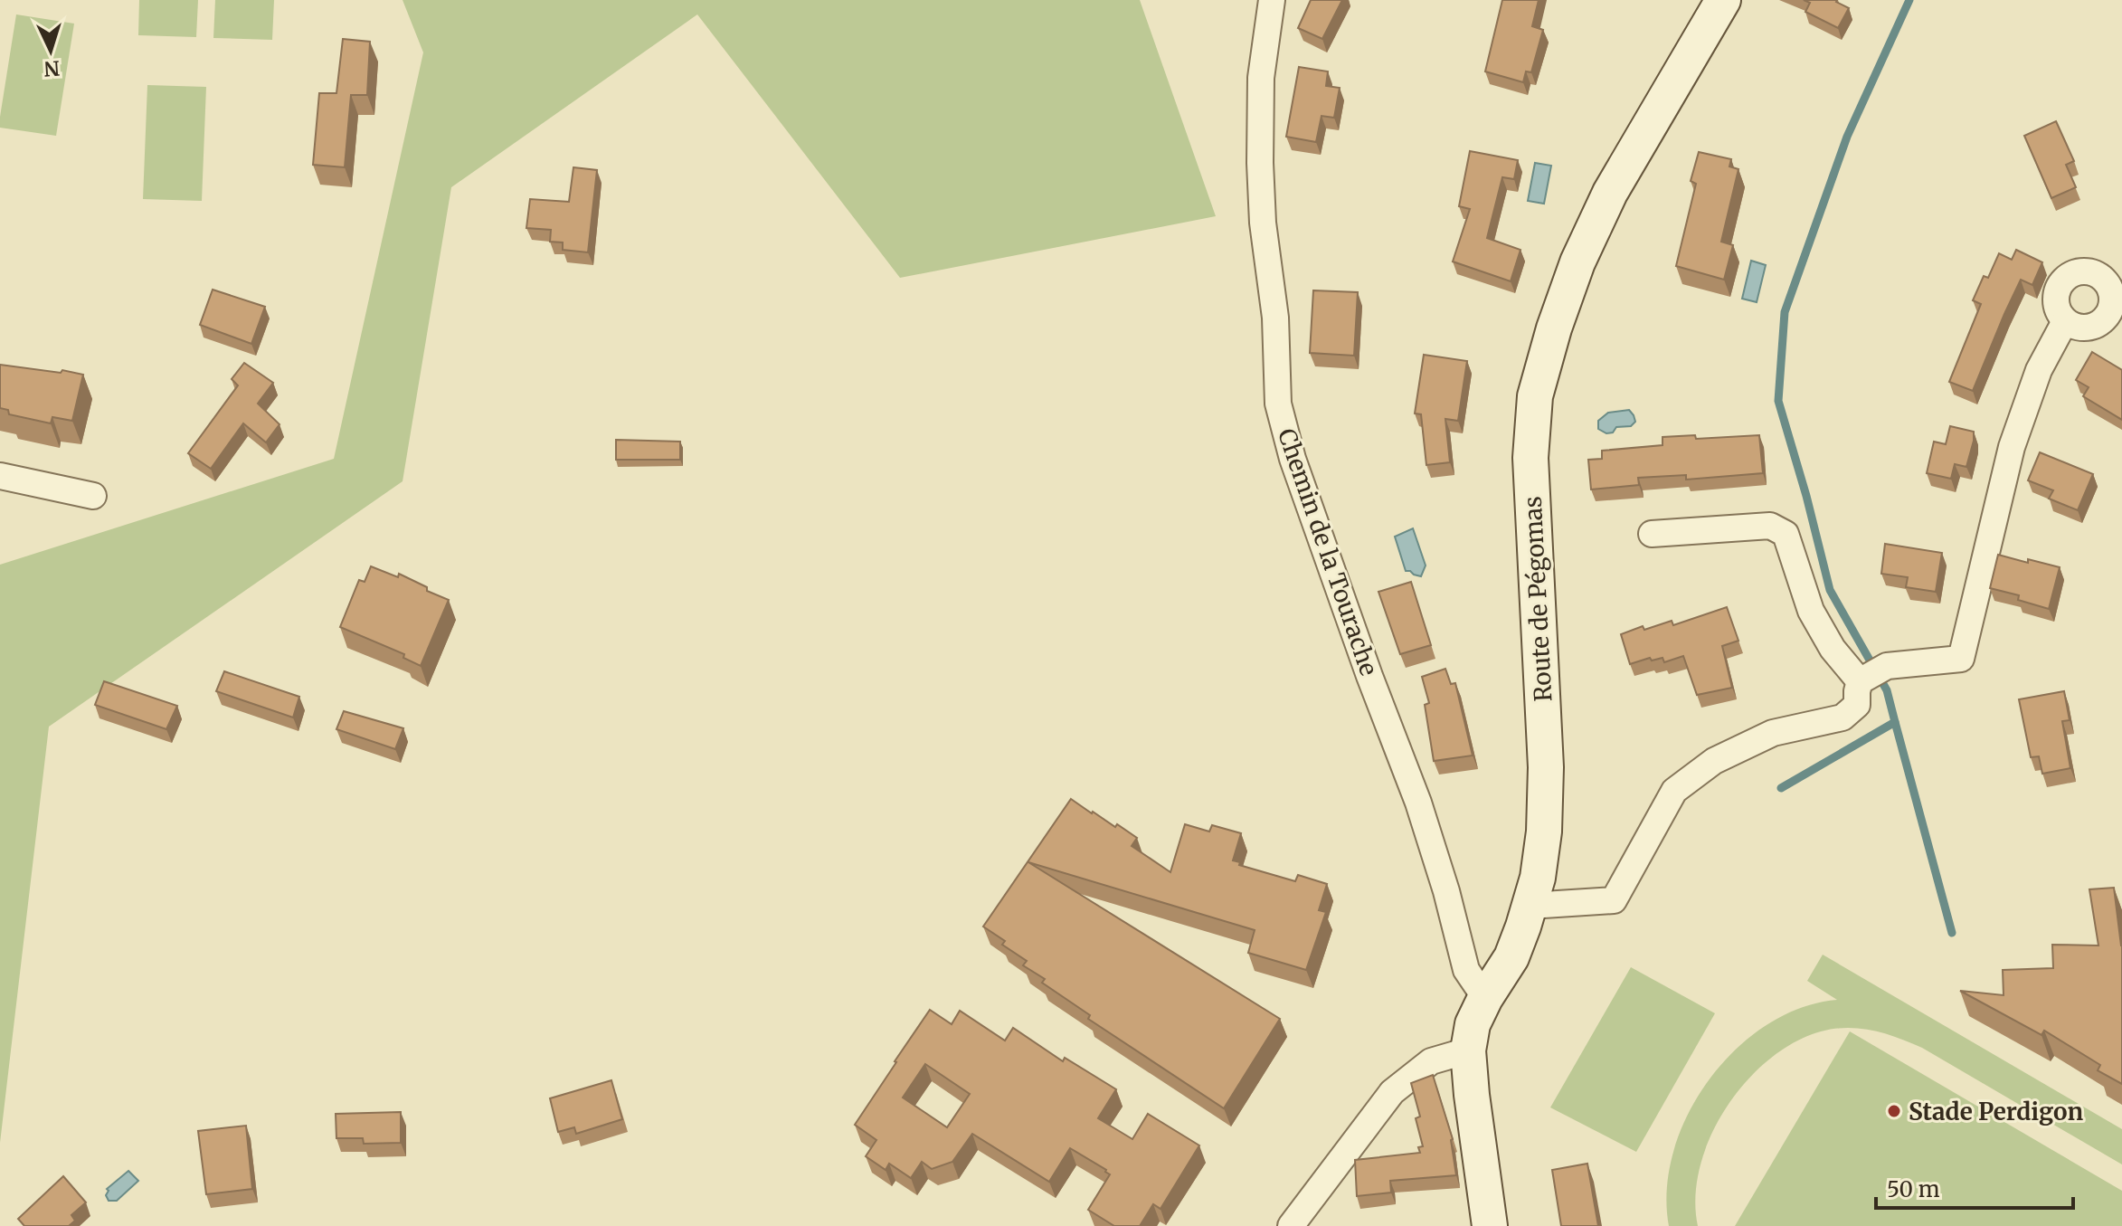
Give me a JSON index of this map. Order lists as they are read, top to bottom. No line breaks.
{"streets":{"main road":["Route de Pégomas"],"street":["Chemin de la Tourache"]},"crossings":[["Chemin de la Tourache","Route de Pégomas"]],"places":["Stade Perdigon"],"scale_bar":"50 m","north":"bottom"}
